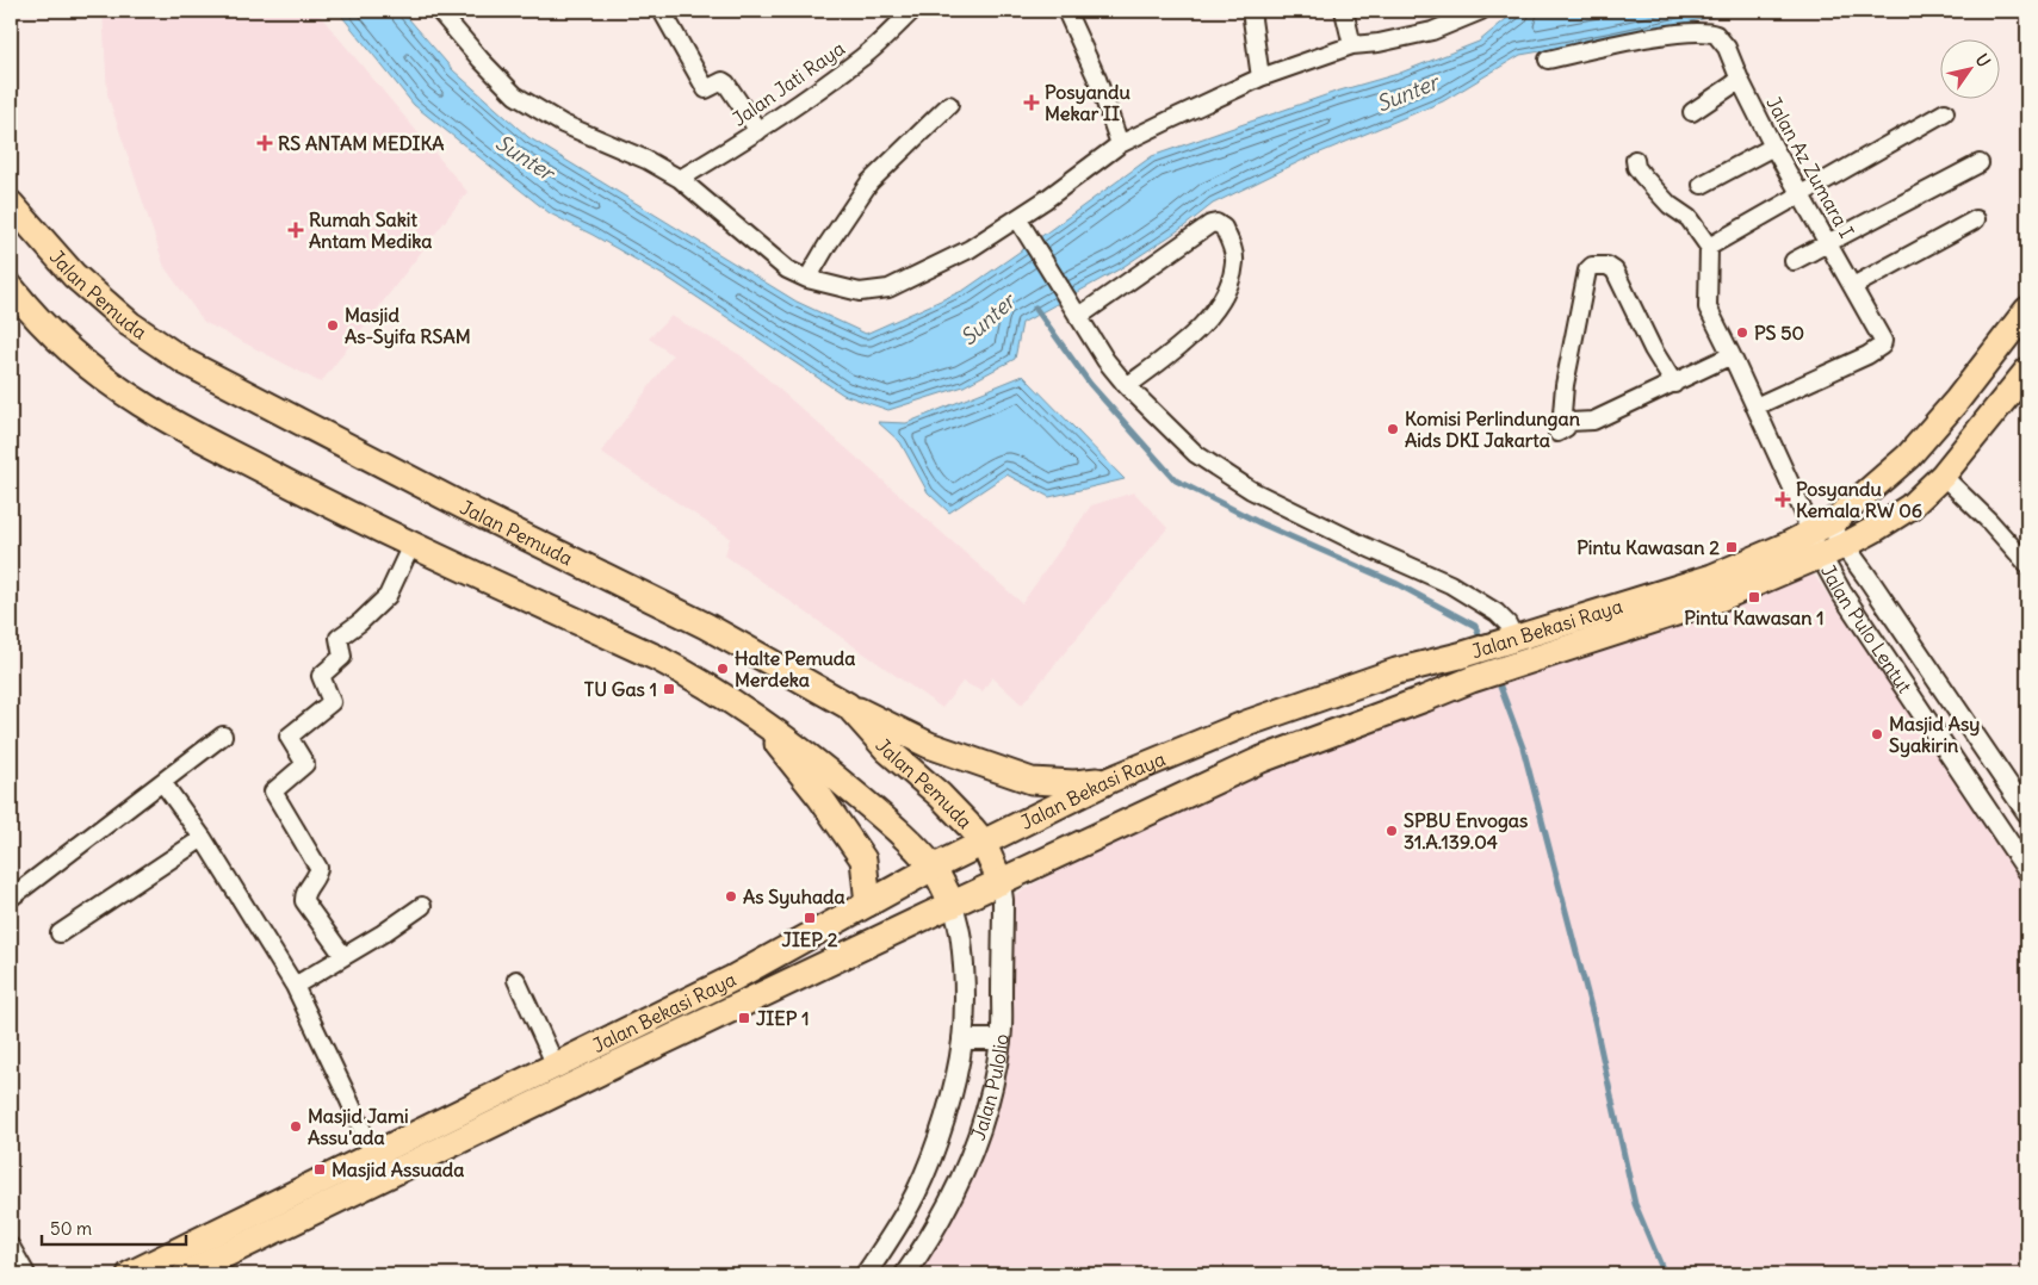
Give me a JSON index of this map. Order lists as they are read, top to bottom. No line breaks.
{"streets":{"main road":["Jalan Pemuda","Jalan Bekasi Raya"],"street":["Jalan Jati Raya","Jalan Az Zumara I","Jalan Pulo Lentut","Jalan Pulolio"]},"crossings":[["Jalan Pemuda","Jalan Bekasi Raya"],["Jalan Pemuda","Jalan Pulolio"],["Jalan Pulo Lentut","Jalan Bekasi Raya"],["Jalan Bekasi Raya","Jalan Pulolio"]],"water":["Sunter"],"places":{"health":["Posyandu Mekar II","RS ANTAM MEDIKA","Rumah Sakit Antam Medika","Posyandu Kemala RW 06"],"other":["Masjid As-Syifa RSAM","PS 50","Komisi Perlindungan Aids DKI Jakarta","Halte Pemuda Merdeka","Masjid Asy Syakirin","SPBU Envogas 31.A.139.04","As Syuhada","Masjid Jami Assu'ada"],"transit":["Pintu Kawasan 2","Pintu Kawasan 1","TU Gas 1","JIEP 2","JIEP 1","Masjid Assuada"]},"scale_bar":"50 m","north":"top right"}
